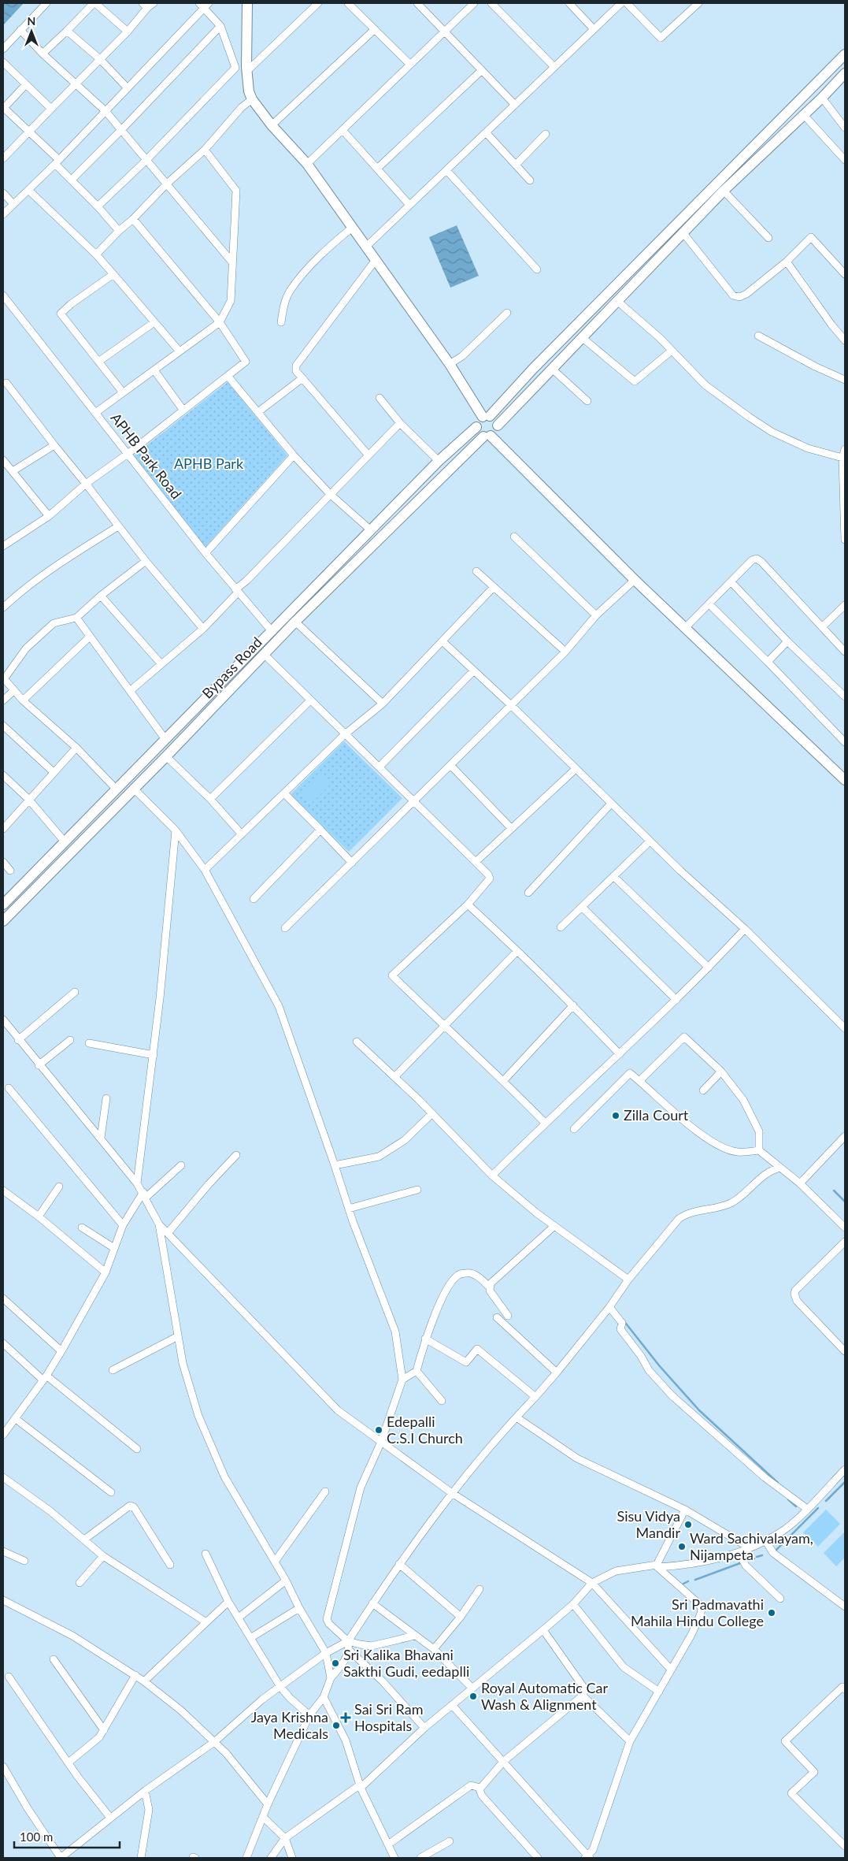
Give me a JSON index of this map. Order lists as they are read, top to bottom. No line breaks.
{"streets":{"main road":["Bypass Road"],"street":["APHB Park Road"]},"crossings":[["APHB Park Road","Bypass Road"]],"parks":["APHB Park"],"places":{"other":["Zilla Court","Edepalli C.S.I Church","Sisu Vidya Mandir","Ward Sachivalayam, Nijampeta","Sri Padmavathi Mahila Hindu College","Sri Kalika Bhavani Sakthi Gudi, eedaplli","Royal Automatic Car Wash & Alignment","Jaya Krishna Medicals"],"health":["Sai Sri Ram Hospitals"]},"scale_bar":"100 m","north":"top"}
